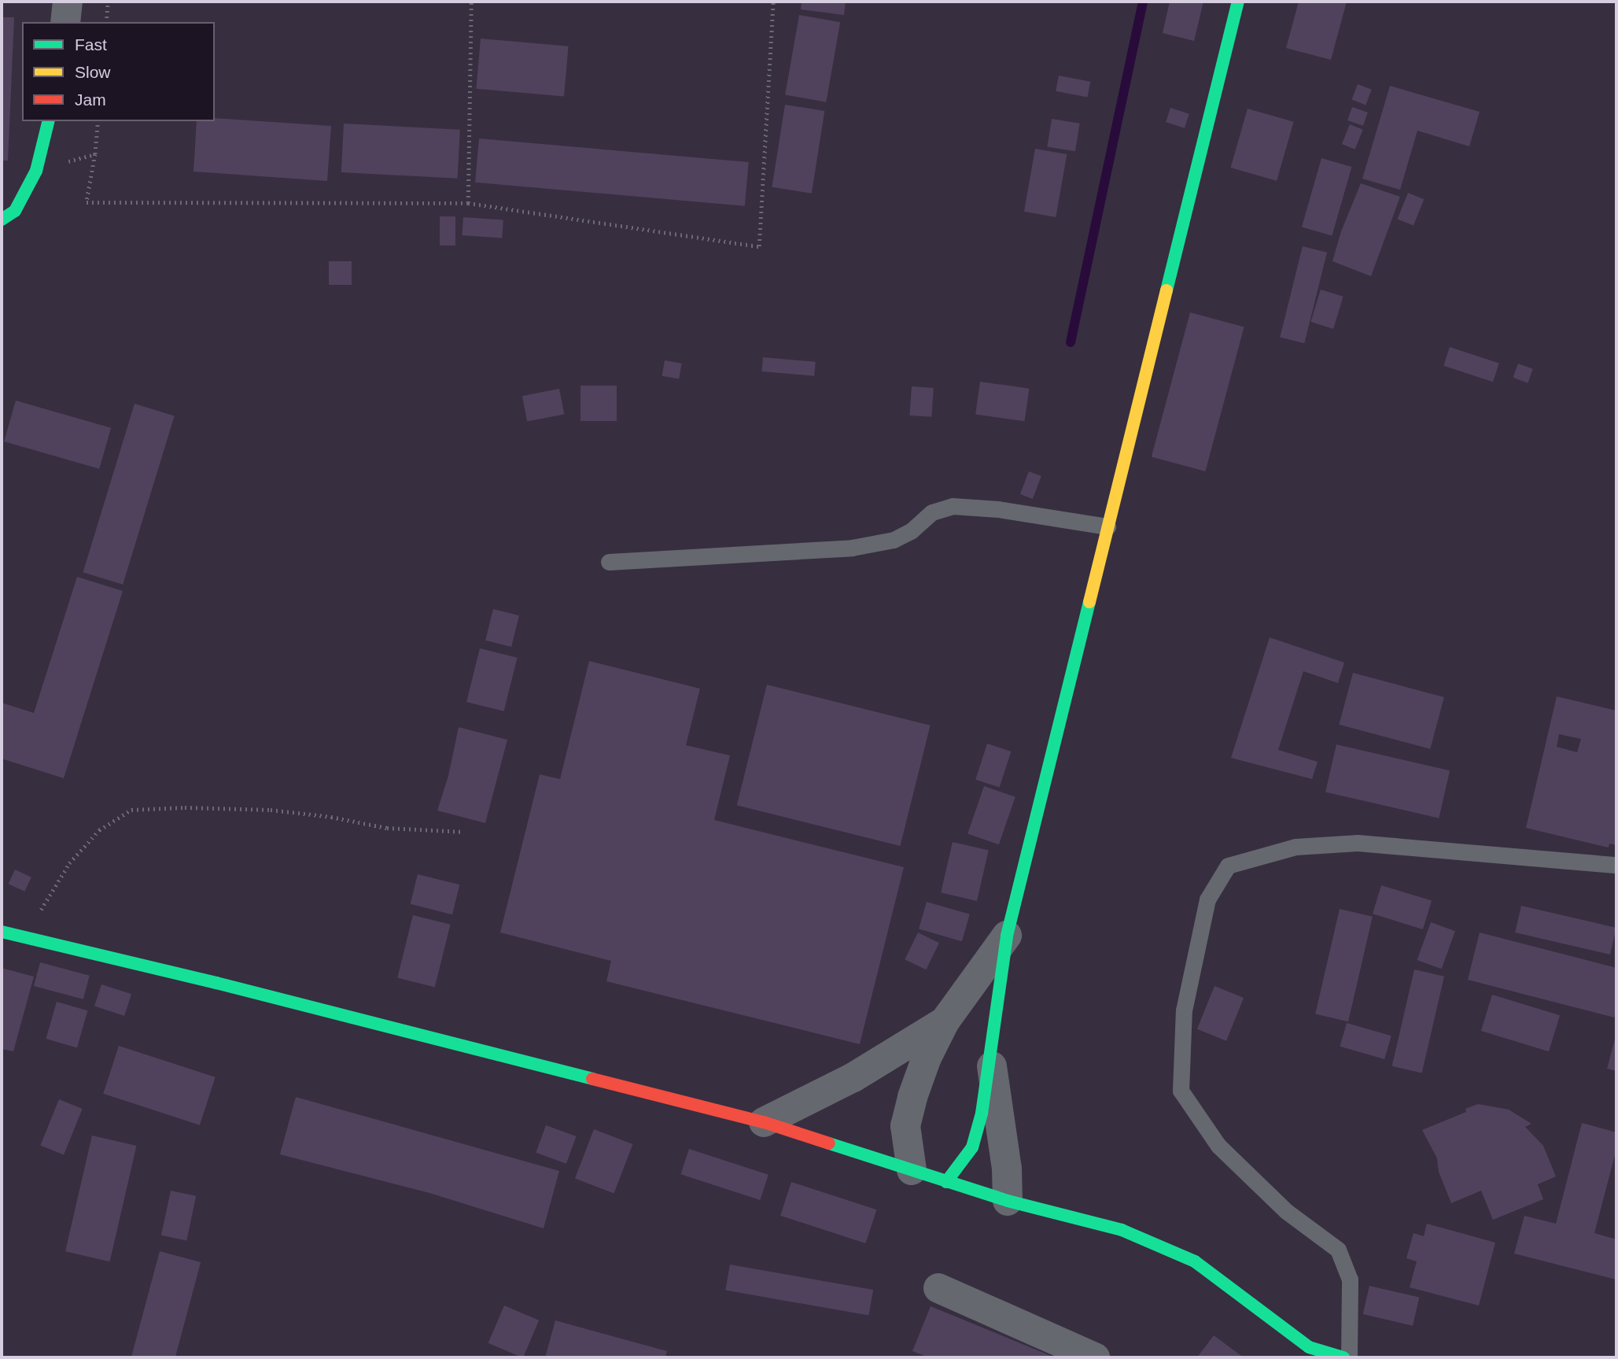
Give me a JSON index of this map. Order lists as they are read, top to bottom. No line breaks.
{"legend":["Fast","Slow","Jam"]}
